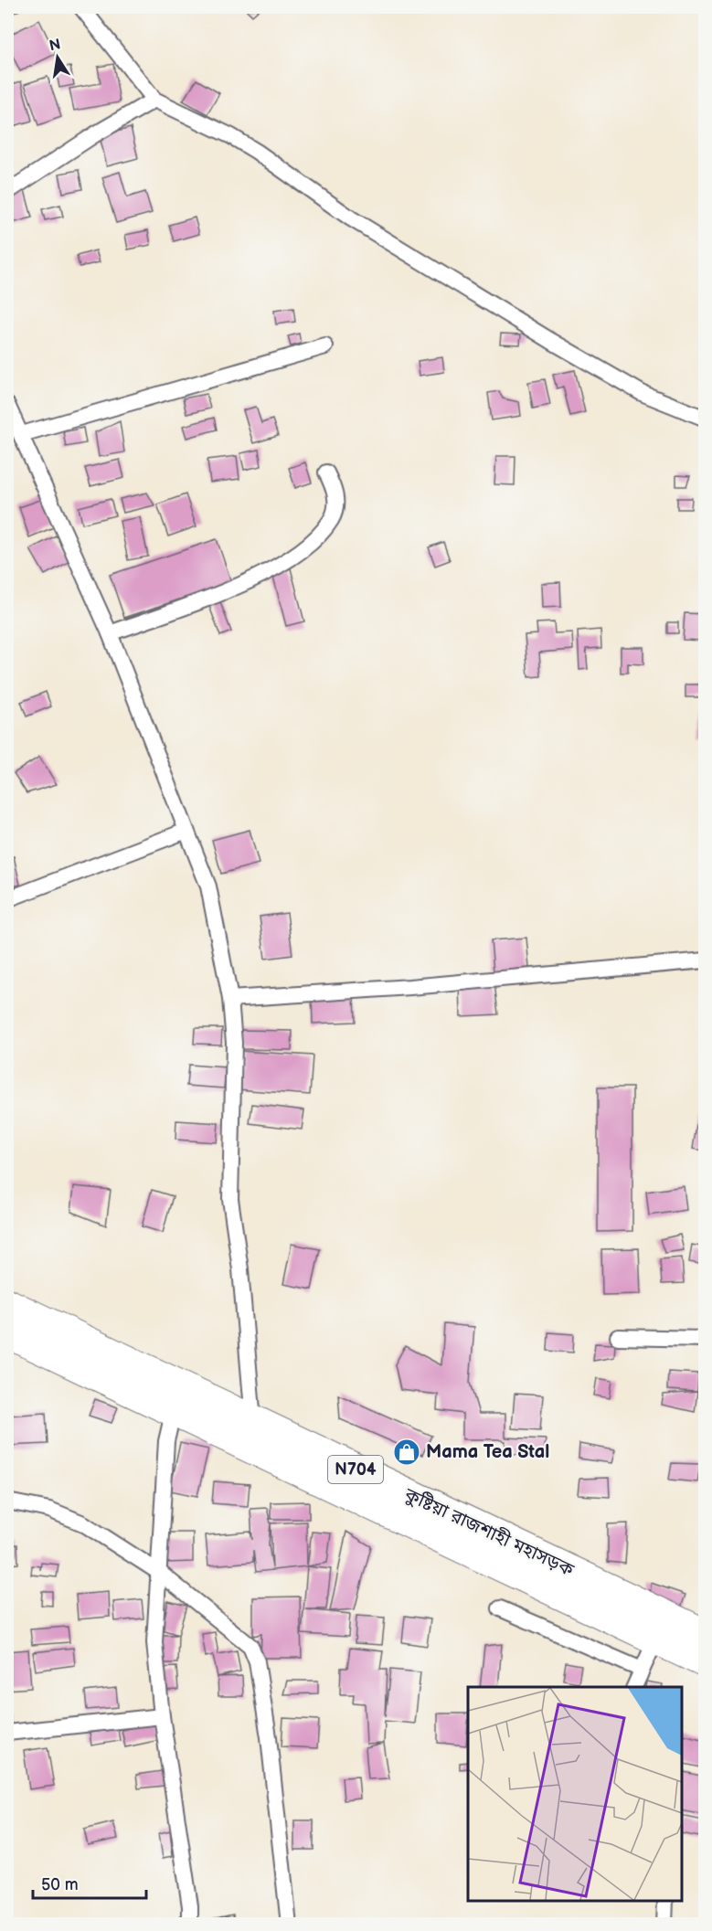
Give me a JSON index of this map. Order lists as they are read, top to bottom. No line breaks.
{"streets":{"highway":["N704","কুষ্টিয়া রাজশাহী মহাসড়ক"]},"places":{"shop":["Mama Tea Stal"]},"scale_bar":"50 m","north":"top"}
